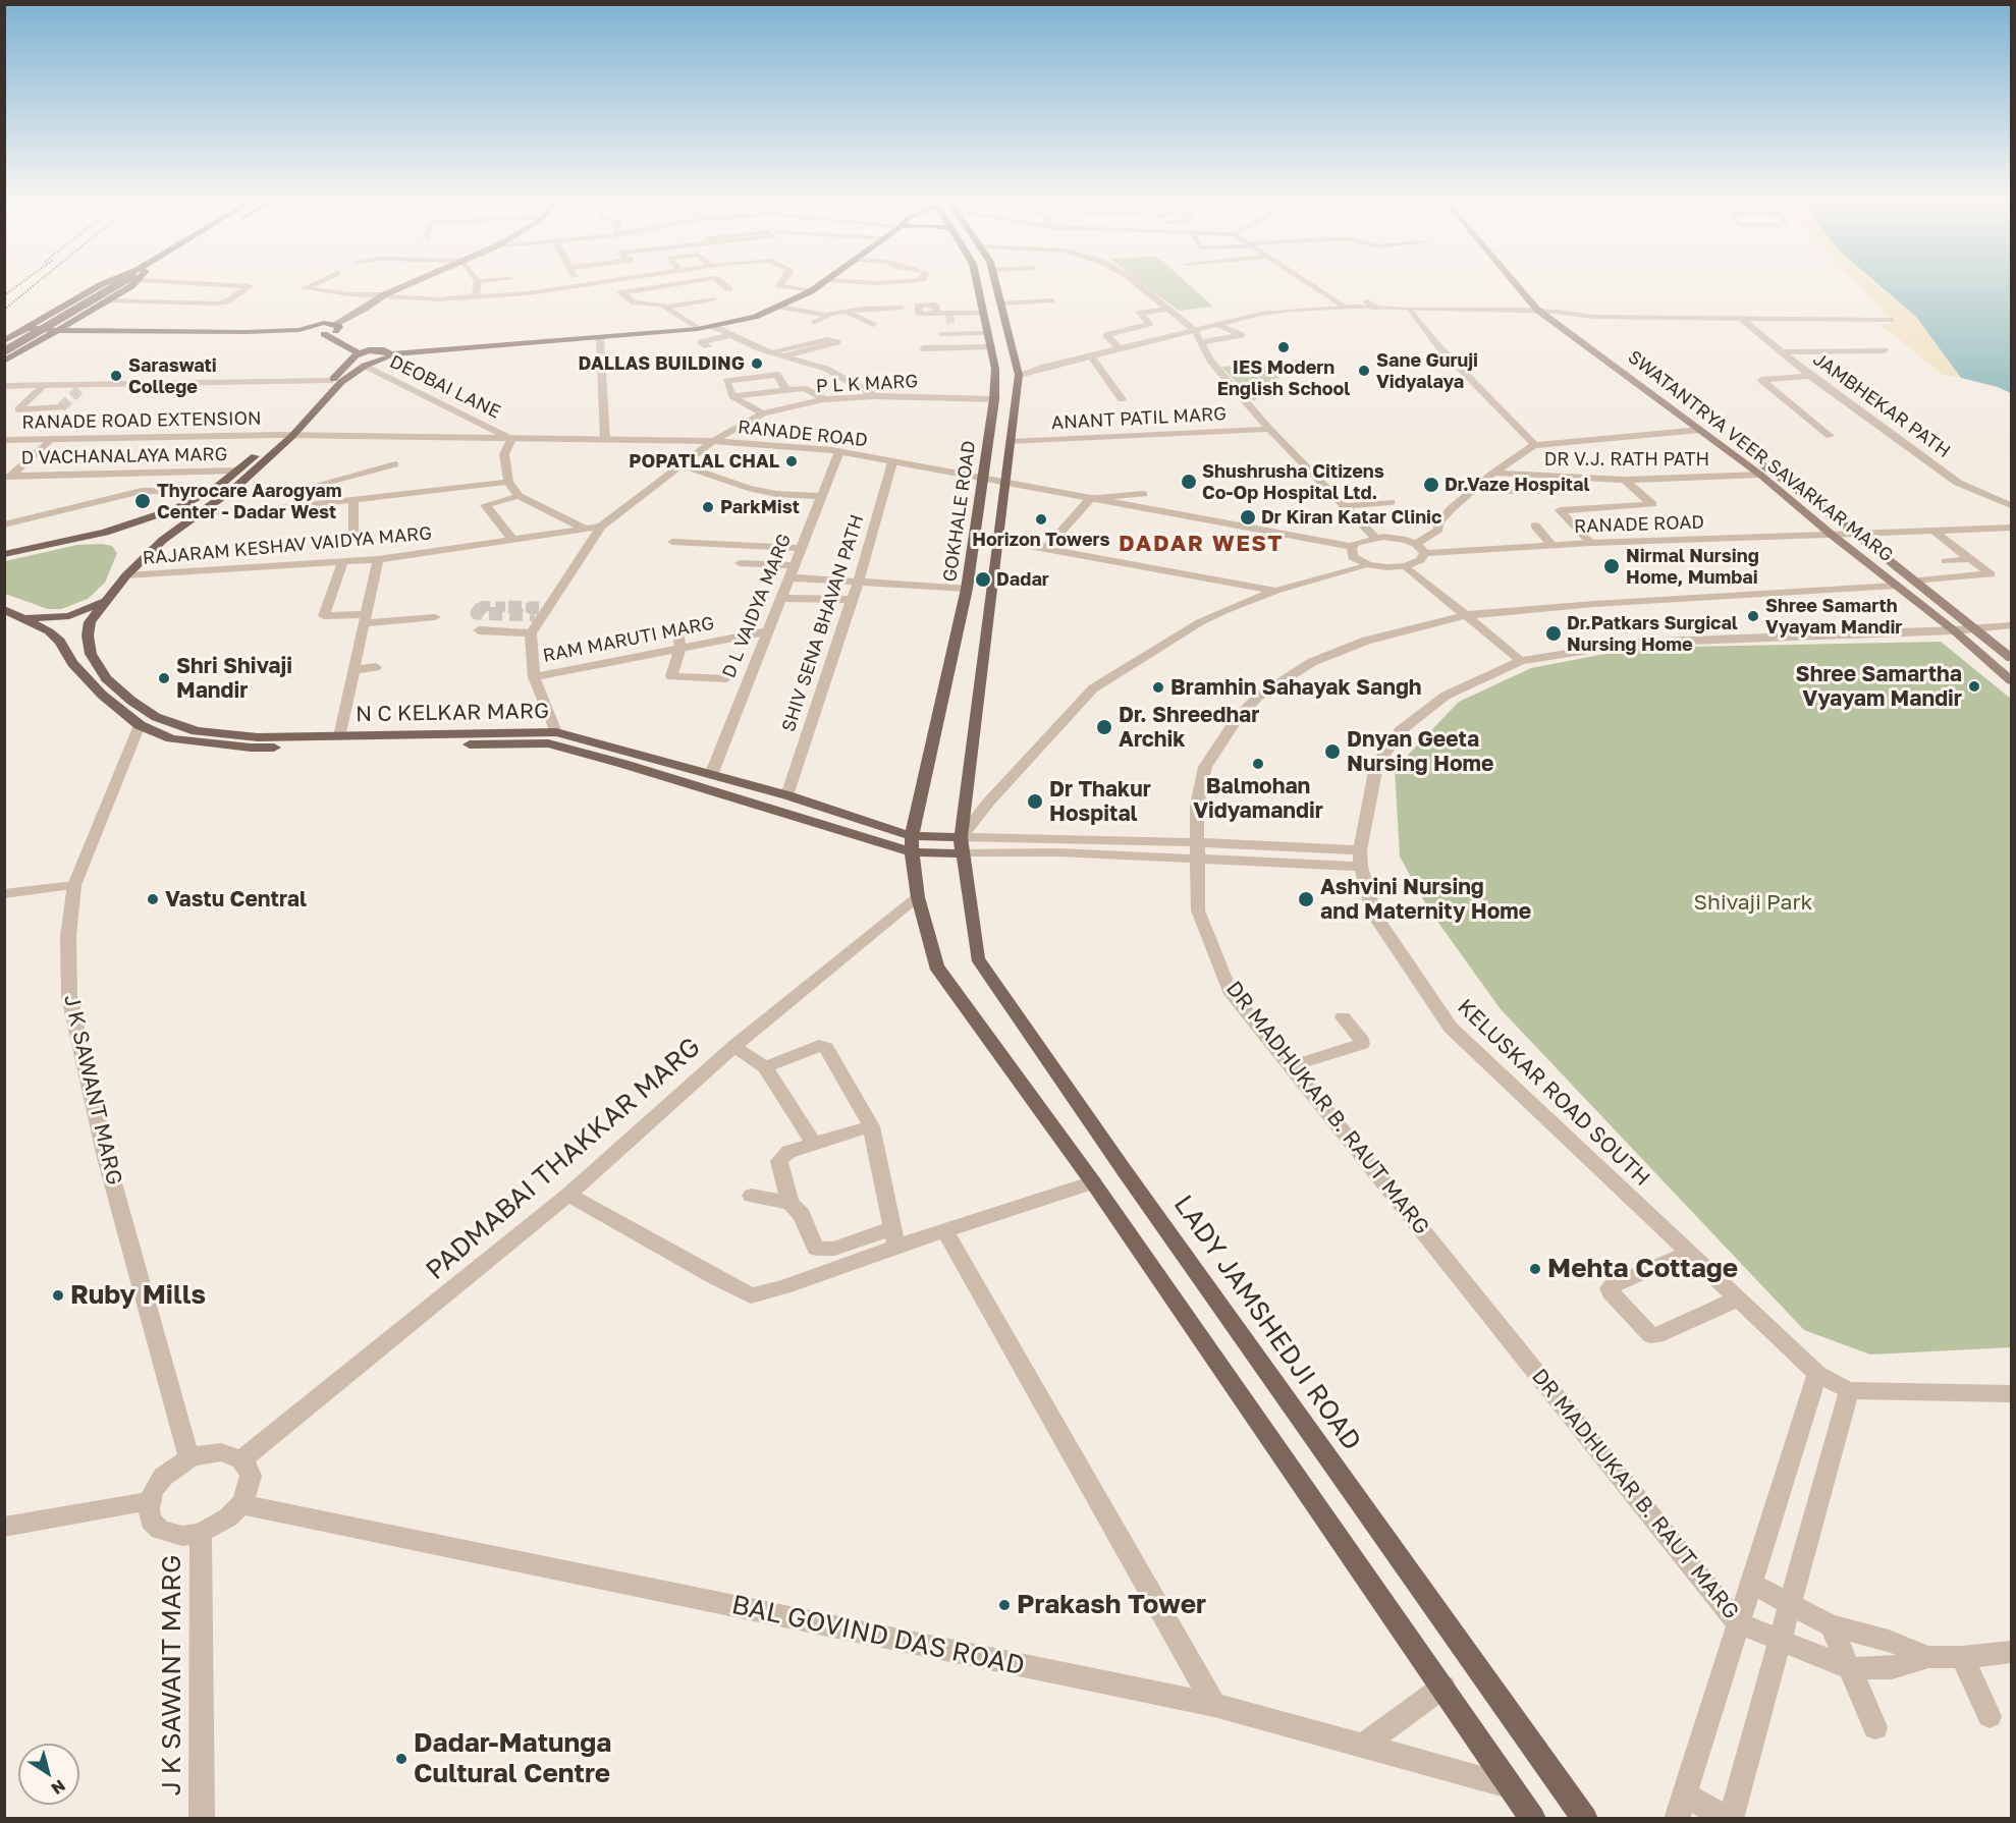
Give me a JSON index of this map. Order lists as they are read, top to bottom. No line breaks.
{"streets":{"main road":["SWATANTRYA VEER SAVARKAR MARG","GOKHALE ROAD","N C KELKAR MARG","LADY JAMSHEDJI ROAD"],"street":["P L K MARG","DEOBAI LANE","JAMBHEKAR PATH","ANANT PATIL MARG","RANADE ROAD EXTENSION","RANADE ROAD","D VACHANALAYA MARG","DR V.J. RATH PATH","RAJARAM KESHAV VAIDYA MARG","D L VAIDYA MARG","SHIV SENA BHAVAN PATH","RAM MARUTI MARG","J K SAWANT MARG","KELUSKAR ROAD SOUTH","DR MADHUKAR B. RAUT MARG","PADMABAI THAKKAR MARG","BAL GOVIND DAS ROAD"]},"crossings":[["P L K MARG","RANADE ROAD"],["P L K MARG","GOKHALE ROAD"],["P L K MARG","RAJARAM KESHAV VAIDYA MARG"],["DEOBAI LANE","RANADE ROAD"],["DEOBAI LANE","N C KELKAR MARG"],["ANANT PATIL MARG","GOKHALE ROAD"],["RANADE ROAD EXTENSION","RANADE ROAD"],["RANADE ROAD","SWATANTRYA VEER SAVARKAR MARG"],["RANADE ROAD","GOKHALE ROAD"],["RANADE ROAD","RAJARAM KESHAV VAIDYA MARG"],["RANADE ROAD","D L VAIDYA MARG"],["RANADE ROAD","SHIV SENA BHAVAN PATH"],["RANADE ROAD","N C KELKAR MARG"],["SWATANTRYA VEER SAVARKAR MARG","DR V.J. RATH PATH"],["SWATANTRYA VEER SAVARKAR MARG","KELUSKAR ROAD SOUTH"],["SWATANTRYA VEER SAVARKAR MARG","DR MADHUKAR B. RAUT MARG"],["GOKHALE ROAD","N C KELKAR MARG"],["GOKHALE ROAD","LADY JAMSHEDJI ROAD"],["RAJARAM KESHAV VAIDYA MARG","RAM MARUTI MARG"],["RAJARAM KESHAV VAIDYA MARG","N C KELKAR MARG"],["D L VAIDYA MARG","RAM MARUTI MARG"],["D L VAIDYA MARG","N C KELKAR MARG"],["SHIV SENA BHAVAN PATH","N C KELKAR MARG"],["RAM MARUTI MARG","N C KELKAR MARG"],["N C KELKAR MARG","J K SAWANT MARG"],["N C KELKAR MARG","KELUSKAR ROAD SOUTH"],["N C KELKAR MARG","DR MADHUKAR B. RAUT MARG"],["N C KELKAR MARG","LADY JAMSHEDJI ROAD"],["J K SAWANT MARG","PADMABAI THAKKAR MARG"],["J K SAWANT MARG","BAL GOVIND DAS ROAD"],["PADMABAI THAKKAR MARG","BAL GOVIND DAS ROAD"]],"districts":["DADAR WEST"],"parks":["Shivaji Park"],"places":["IES Modern English School","DALLAS BUILDING","Sane Guruji Vidyalaya","Saraswati College","POPATLAL CHAL","Shushrusha Citizens Co-Op Hospital Ltd.","Dr.Vaze Hospital","Thyrocare Aarogyam Center - Dadar West","ParkMist","Dr Kiran Katar Clinic","Horizon Towers","Nirmal Nursing Home, Mumbai","Dadar","Shree Samarth Vyayam Mandir","Dr.Patkars Surgical Nursing Home","Shri Shivaji Mandir","Shree Samartha Vyayam Mandir","Bramhin Sahayak Sangh","Dr. Shreedhar Archik","Dnyan Geeta Nursing Home","Balmohan Vidyamandir","Dr Thakur Hospital","Vastu Central","Ashvini Nursing and Maternity Home","Mehta Cottage","Ruby Mills","Prakash Tower","Dadar-Matunga Cultural Centre"],"north":"bottom right"}
